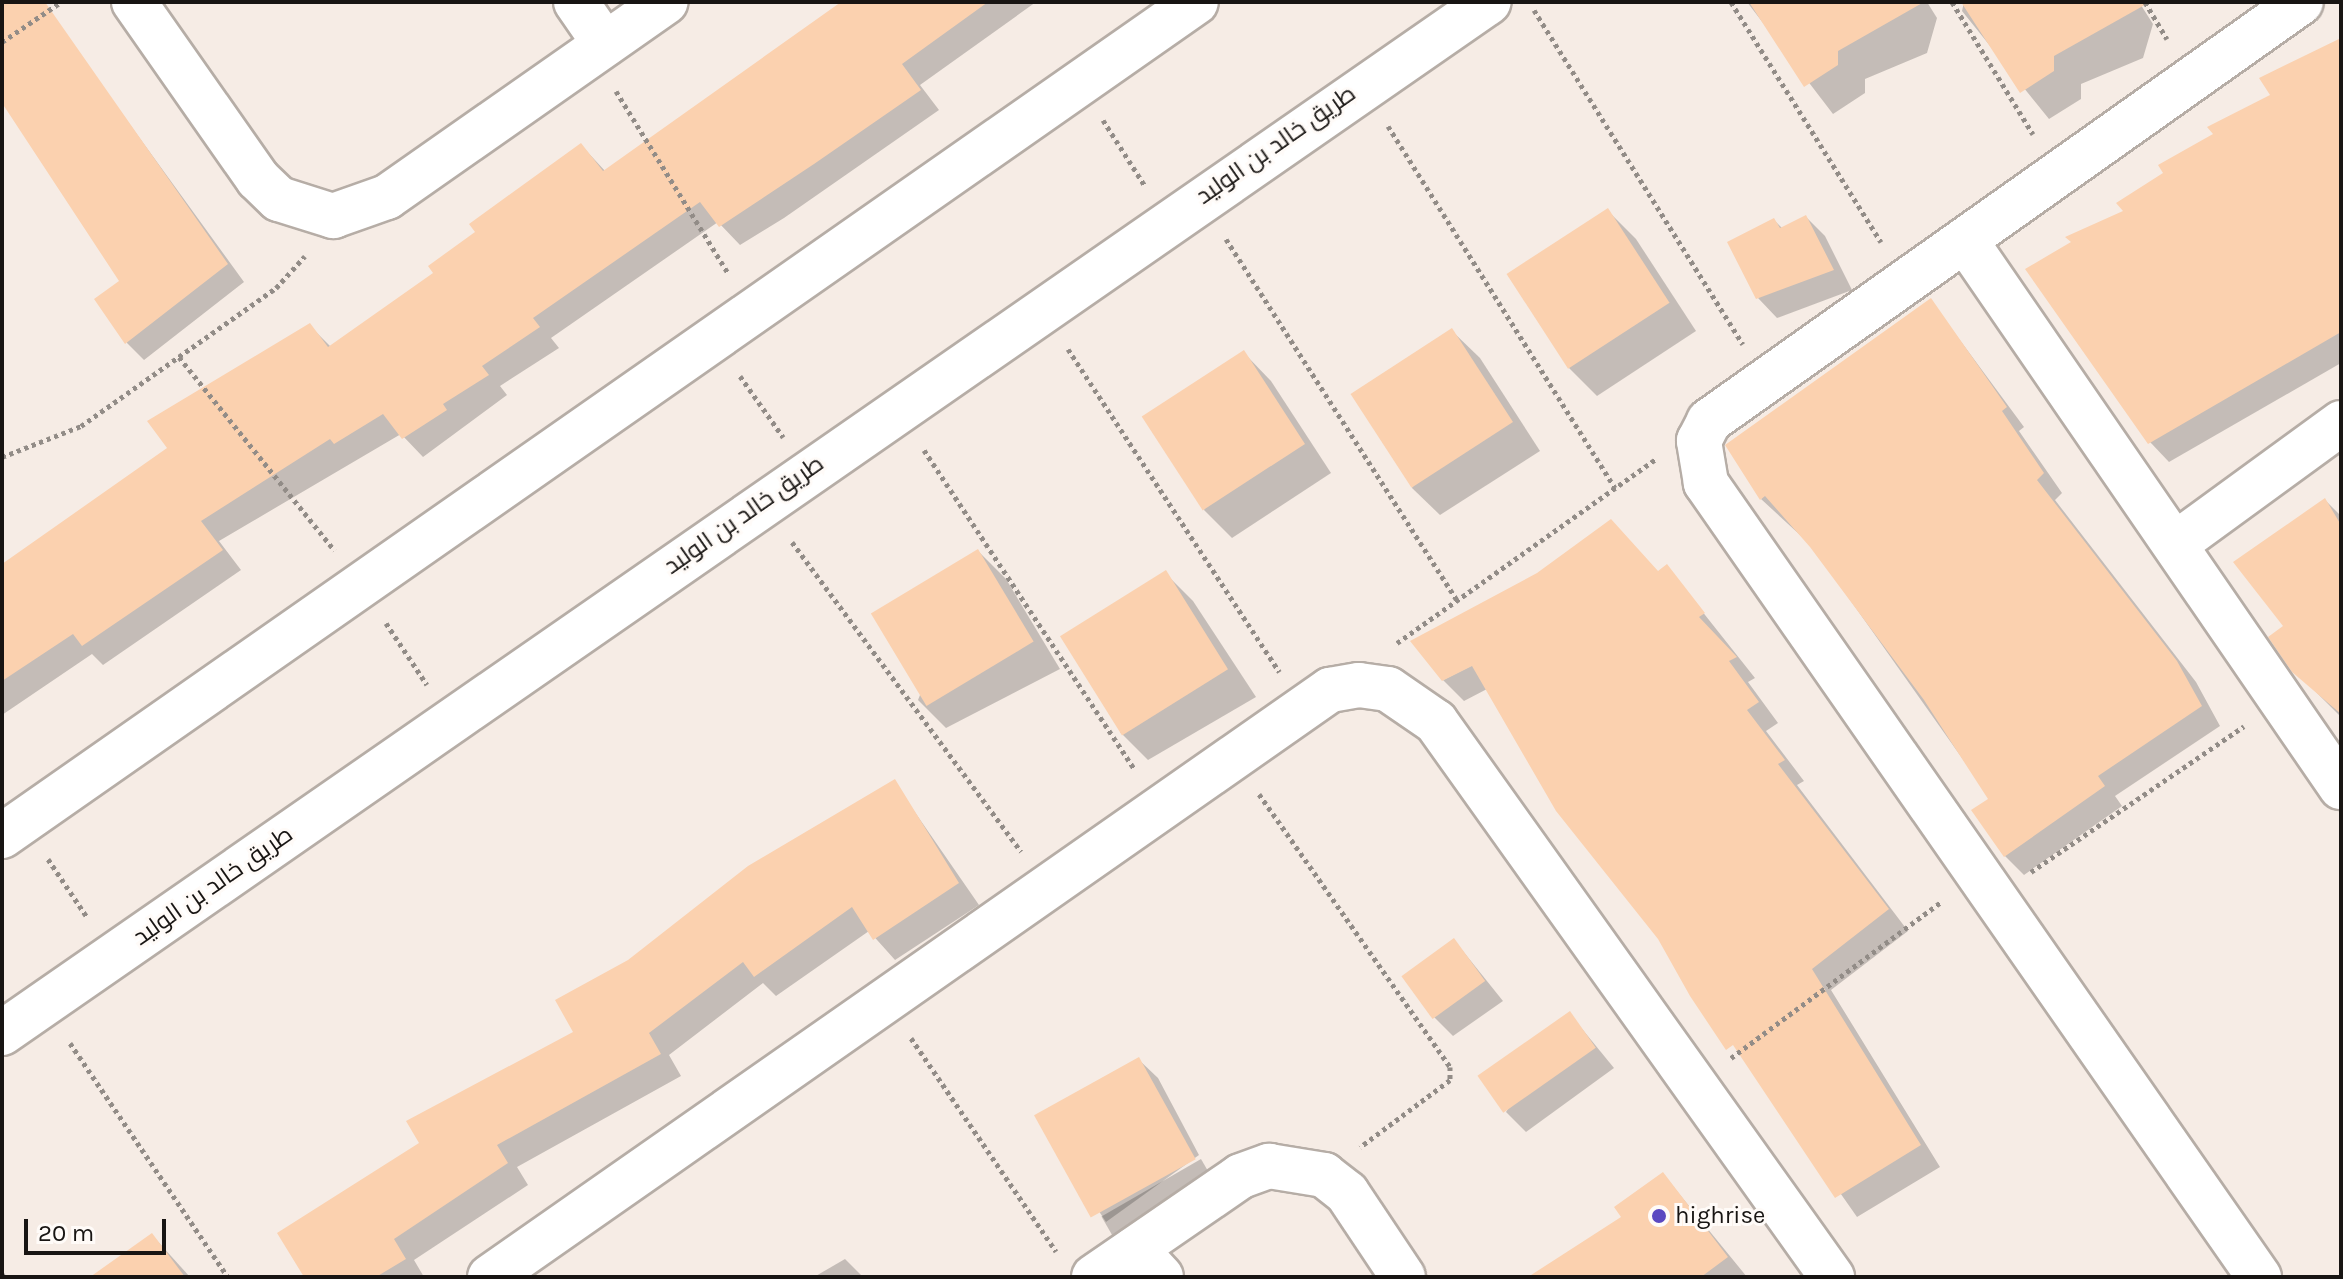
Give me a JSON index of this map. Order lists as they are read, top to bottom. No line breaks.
{"streets":{"street":["طريق خالد بن الوليد"]},"places":["highrise"],"scale_bar":"20 m"}
